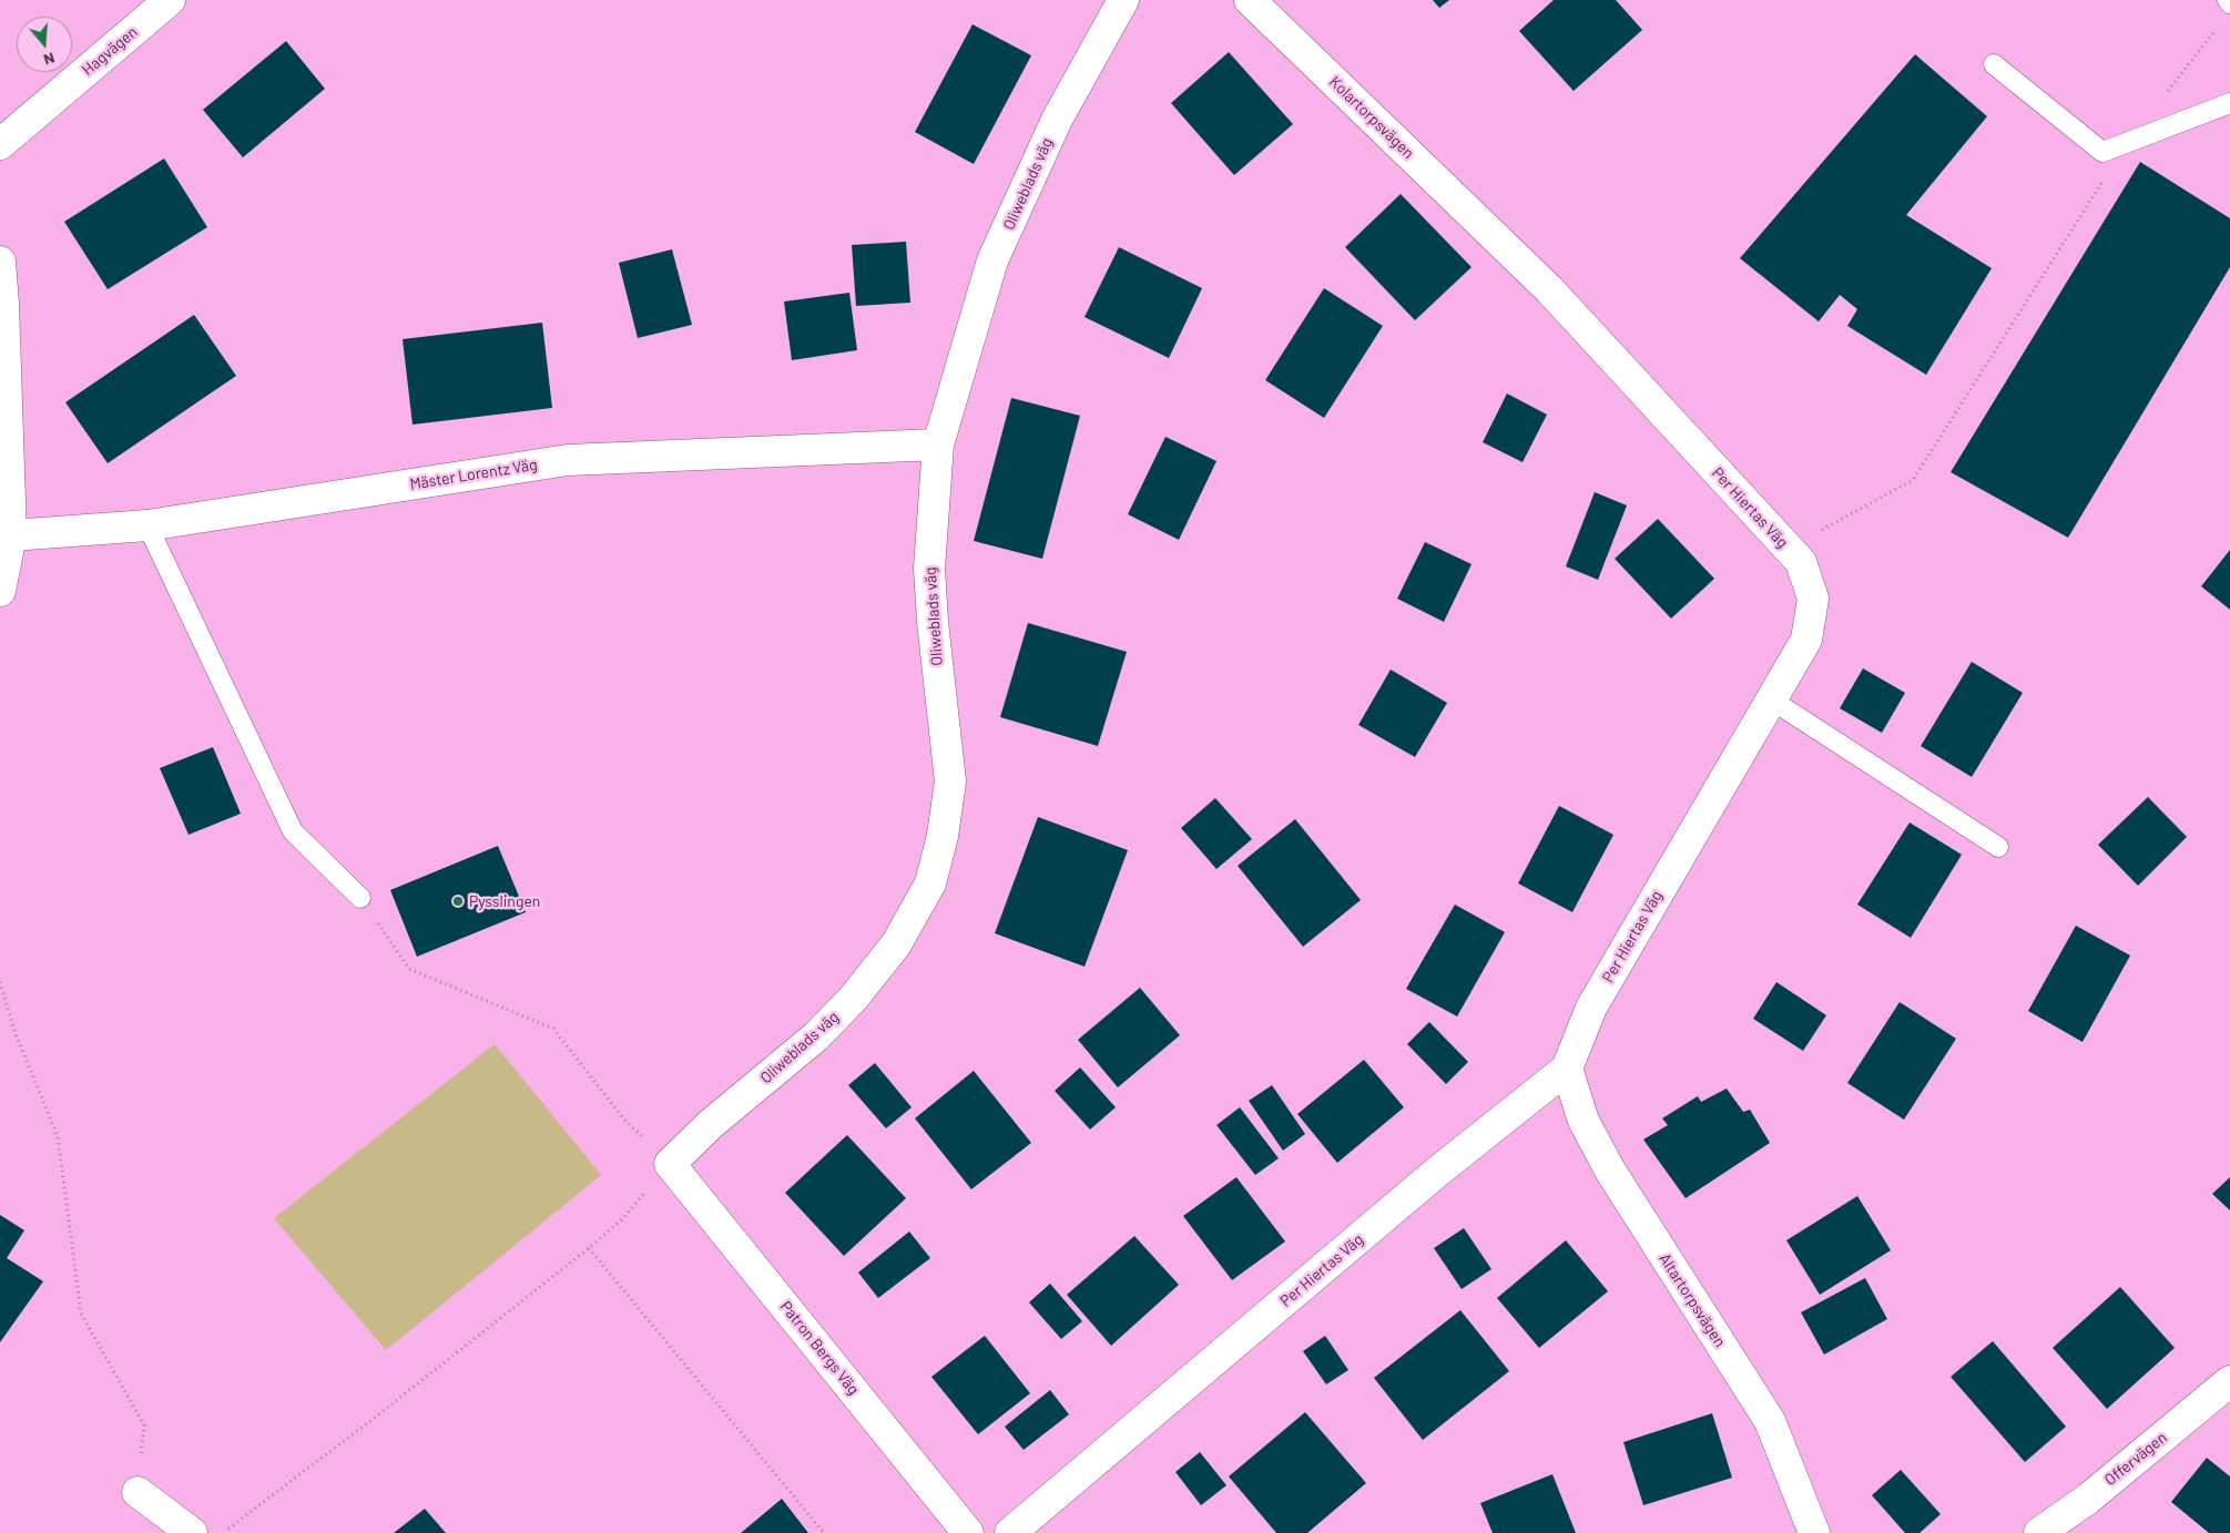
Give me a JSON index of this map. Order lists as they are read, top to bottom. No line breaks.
{"streets":{"street":["Hagvägen","Kolartorpsvägen","Oliweblads väg","Mäster Lorentz Väg","Per Hiertas Väg","Altartorpsvägen","Patron Bergs Väg","Offervägen"]},"crossings":[["Kolartorpsvägen","Per Hiertas Väg"],["Oliweblads väg","Mäster Lorentz Väg"],["Oliweblads väg","Patron Bergs Väg"],["Per Hiertas Väg","Altartorpsvägen"]],"places":["Pysslingen"],"north":"bottom"}
